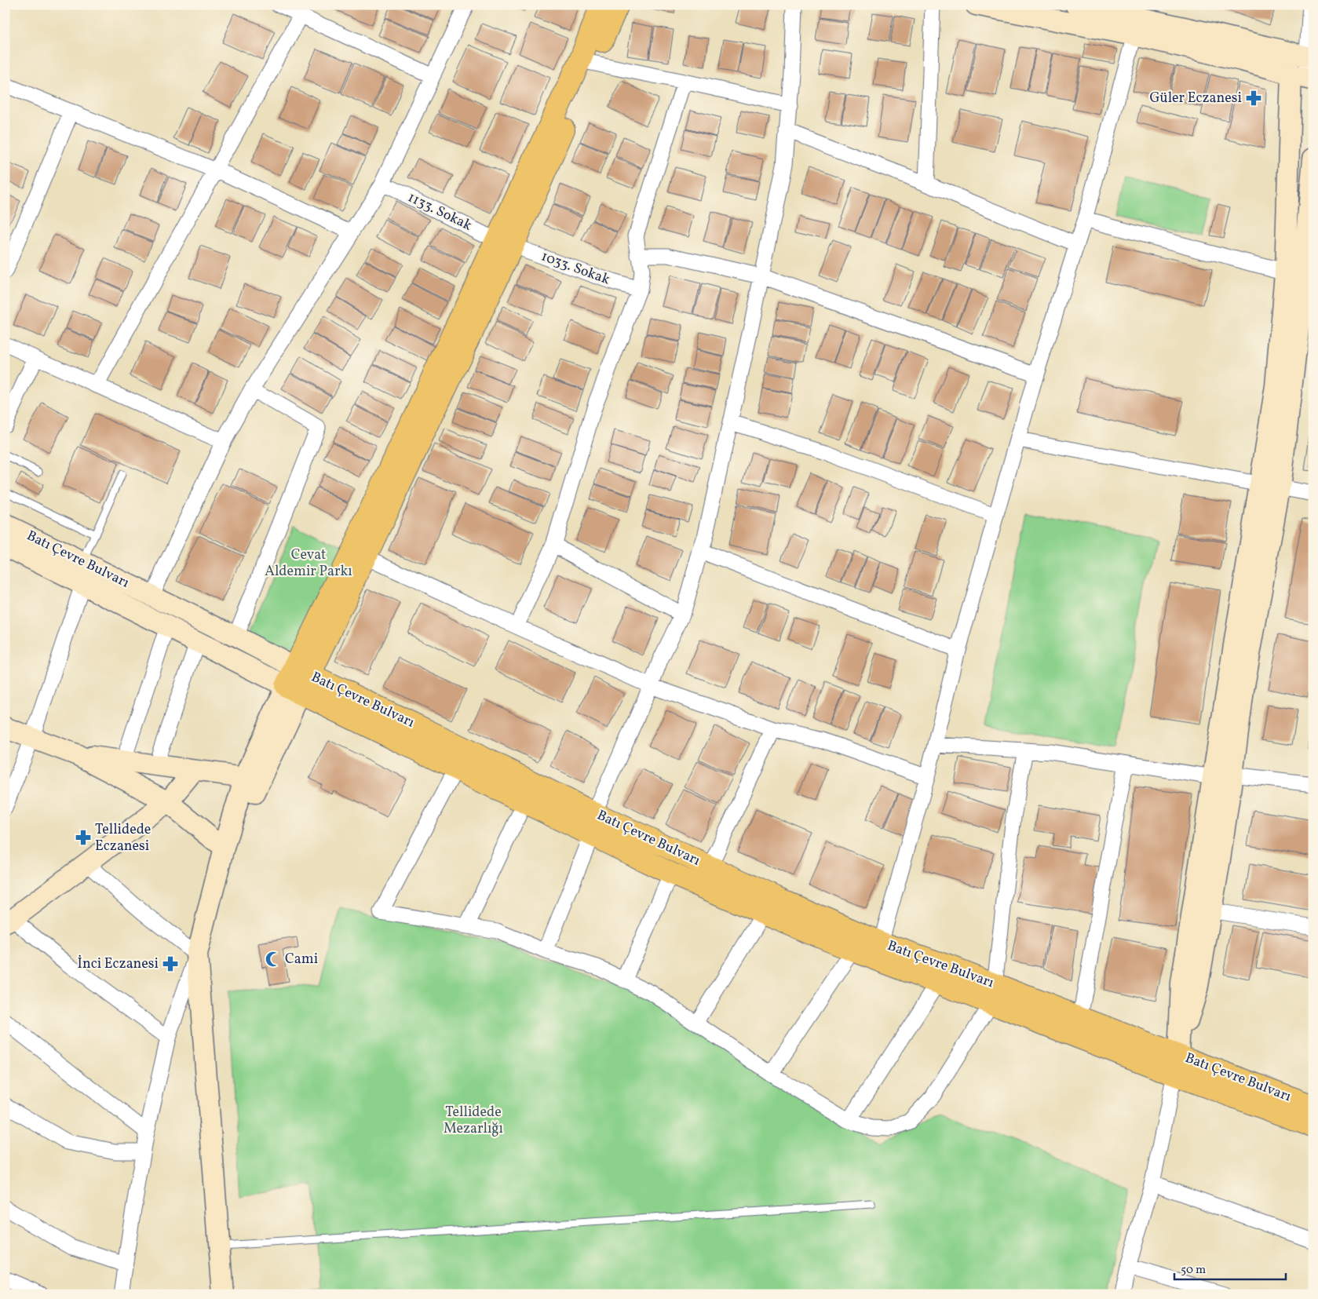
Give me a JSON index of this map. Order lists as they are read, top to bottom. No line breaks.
{"streets":{"main road":["Batı Çevre Bulvarı"],"street":["1133. Sokak","1033. Sokak"]},"crossings":[["1133. Sokak","1033. Sokak"]],"parks":["Cevat Aldemir Parkı","Tellidede Mezarlığı"],"places":{"pharmacy":["Güler Eczanesi","Tellidede Eczanesi","İnci Eczanesi"],"mosque":["Cami"]},"scale_bar":"50 m"}
